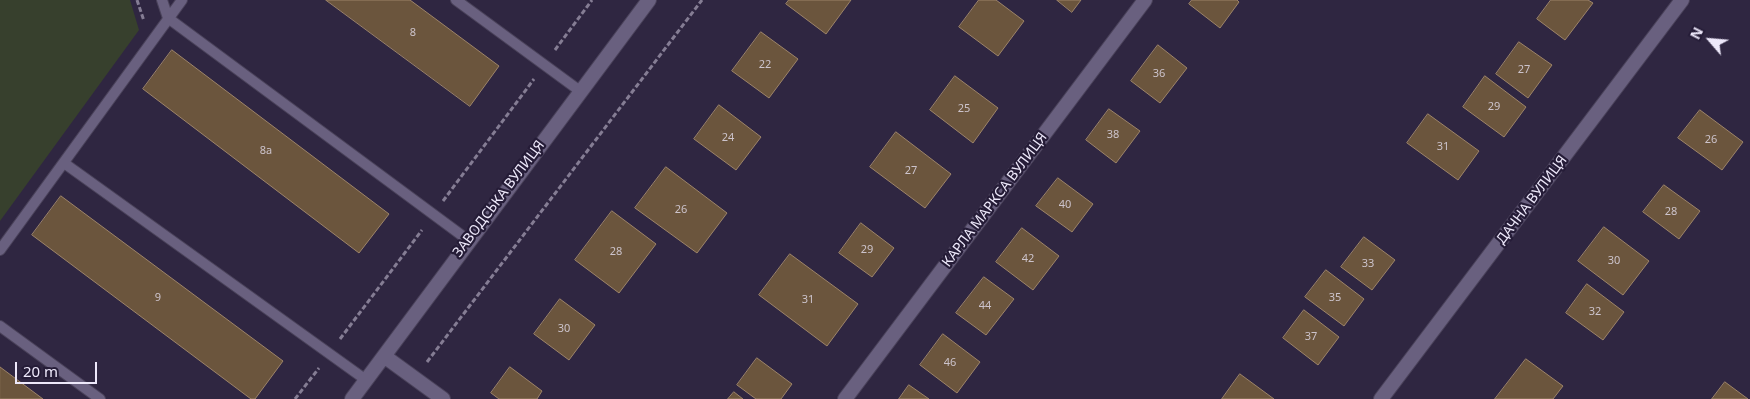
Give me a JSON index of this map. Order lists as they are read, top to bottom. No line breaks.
{"streets":{"street":["ЗАВОДСЬКА ВУЛИЦЯ","КАРЛА МАРКСА ВУЛИЦЯ","ДАЧНА ВУЛИЦЯ"]},"house_numbers":["8","22","27","36","29","25","38","24","26","31","8а","27","40","26","28","29","28","42","30","33","9","35","31","44","32","30","37","46"],"scale_bar":"20 m","north":"top left"}
